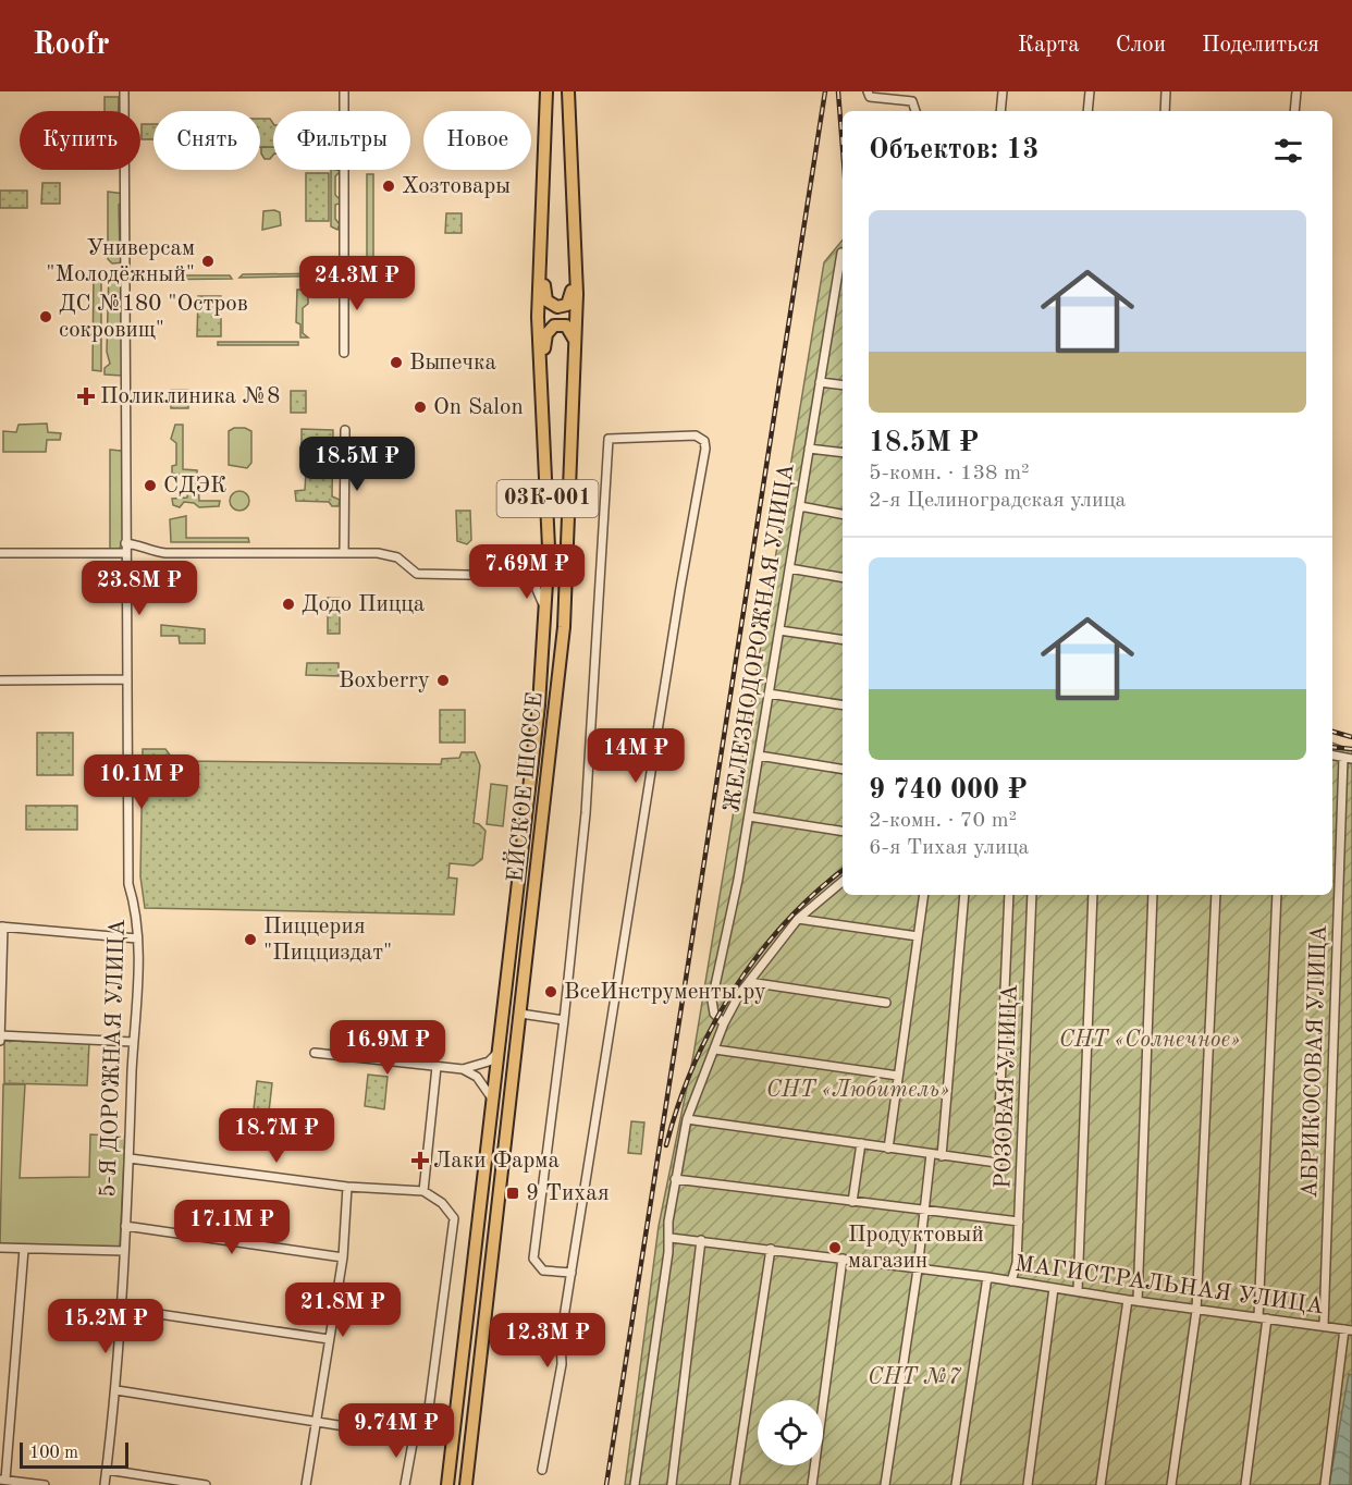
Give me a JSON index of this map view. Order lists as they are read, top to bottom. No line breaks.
{"streets":{"main road":["03К-001","ЕЙСКОЕ ШОССЕ"],"street":["ЖЕЛЕЗНОДОРОЖНАЯ УЛИЦА","5-Я ДОРОЖНАЯ УЛИЦА","АБРИКОСОВАЯ УЛИЦА","РОЗОВАЯ УЛИЦА","МАГИСТРАЛЬНАЯ УЛИЦА"]},"crossings":[["03К-001","ЕЙСКОЕ ШОССЕ"],["АБРИКОСОВАЯ УЛИЦА","МАГИСТРАЛЬНАЯ УЛИЦА"],["РОЗОВАЯ УЛИЦА","МАГИСТРАЛЬНАЯ УЛИЦА"]],"parks":["СНТ «Солнечное»","СНТ «Любитель»","СНТ №7"],"places":{"other":["Хозтовары","Универсам \"Молодёжный\"","ДС №180 \"Остров сокровищ\"","Выпечка","On Salon","СДЭК","Додо Пицца","Boxberry","Пиццерия \"Пицциздат\"","ВсеИнструменты.ру","Продуктовый магазин"],"health":["Поликлиника №8","Лаки Фарма"],"transit":["9 Тихая"]},"scale_bar":"100 m","page":{"header":"Roofr","nav":["Карта","Слои","Поделиться"],"chip":["Купить","Снять","Фильтры","Новое"],"heading":"Объектов: 13","list":[{"name":"18.5M ₽","note":"5-комн. · 138 m² · 2-я Целиноградская улица"},{"name":"9 740 000 ₽","note":"2-комн. · 70 m² · 6-я Тихая улица"}],"price":["24.3M ₽","18.5M ₽","7.69M ₽","23.8M ₽","14M ₽","10.1M ₽","16.9M ₽","18.7M ₽","17.1M ₽","21.8M ₽","15.2M ₽","12.3M ₽","9.74M ₽"],"scale":"100 m"}}
